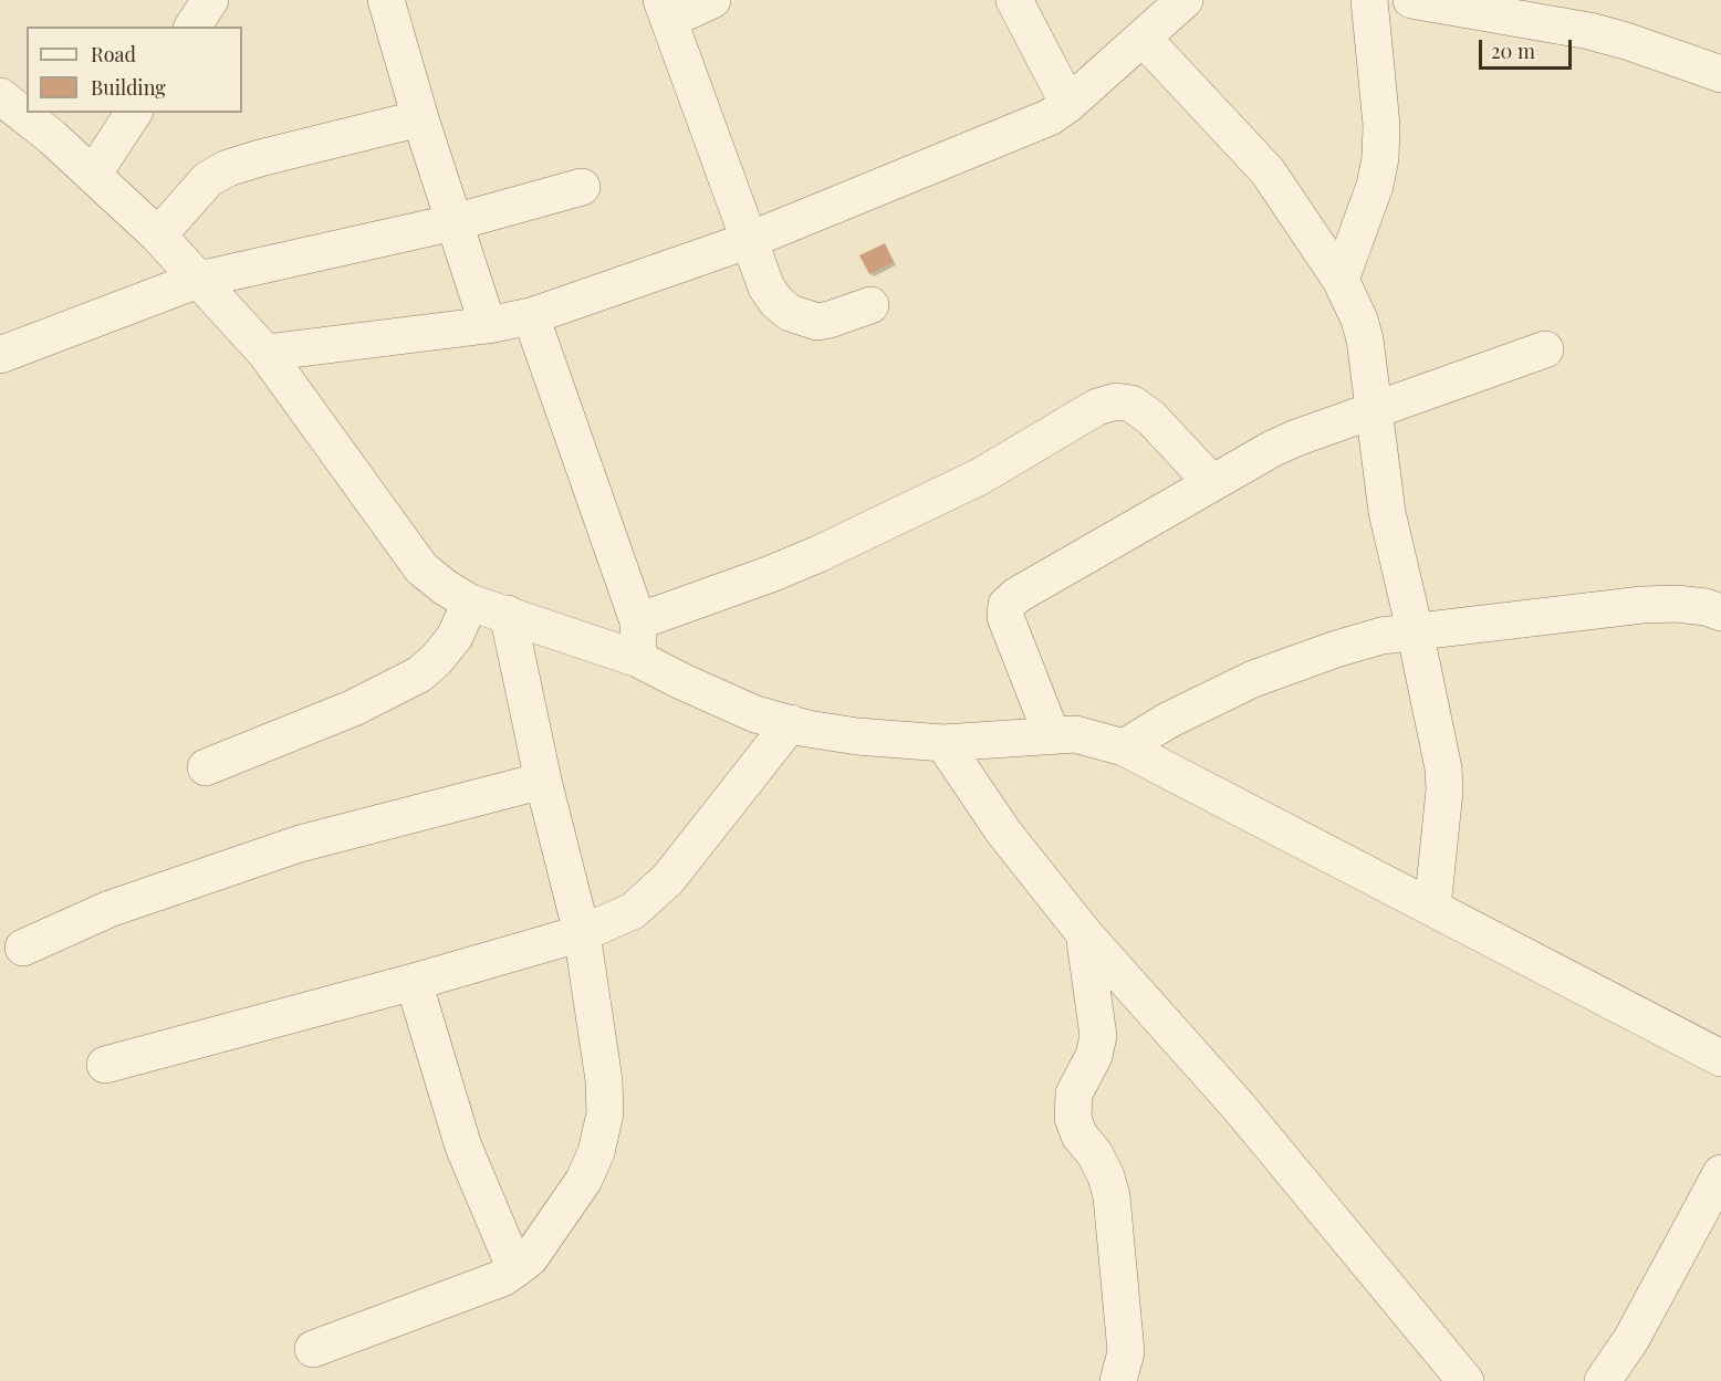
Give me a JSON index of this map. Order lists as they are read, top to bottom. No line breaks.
{"legend":["Road","Building"],"scale_bar":"20 m"}
